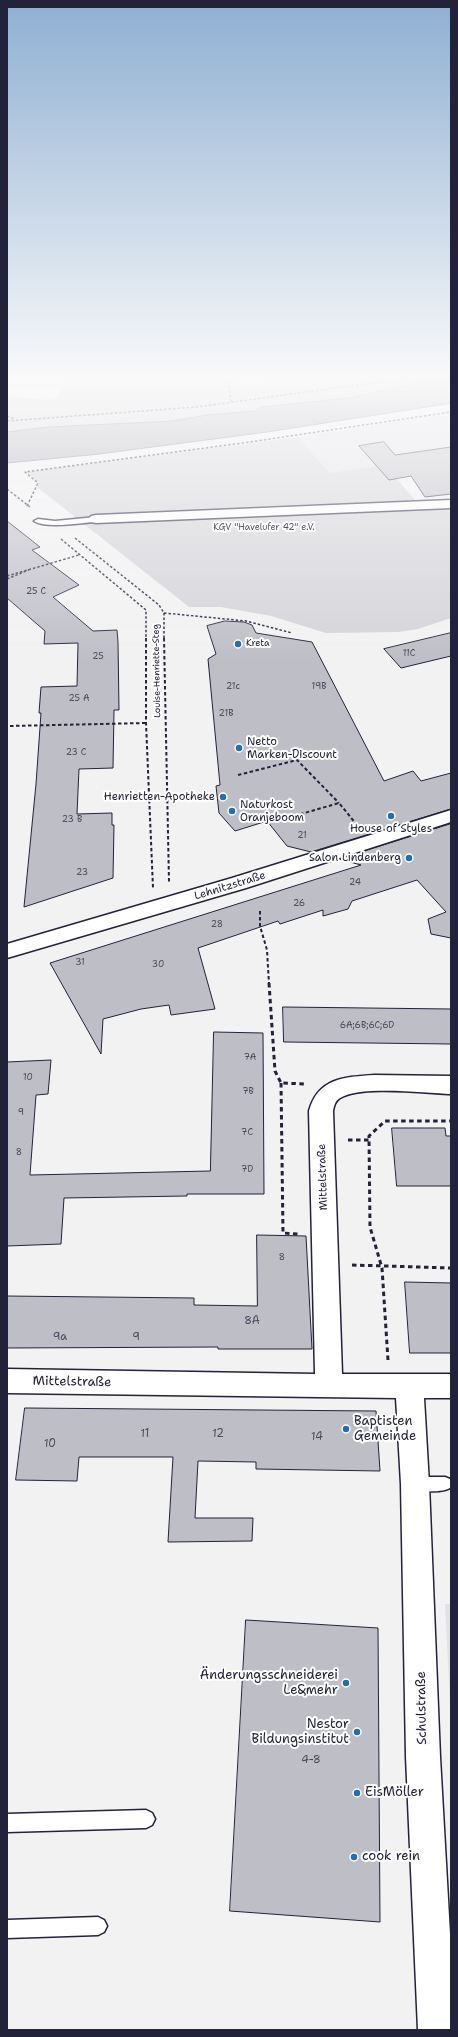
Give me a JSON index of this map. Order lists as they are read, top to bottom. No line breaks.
{"streets":{"street":["Lehnitzstraße","Mittelstraße","Schulstraße"],"path":["Louise-Henriette-Steg"]},"crossings":[["Louise-Henriette-Steg","Lehnitzstraße"],["Mittelstraße","Schulstraße"]],"parks":["KGV \"Havelufer 42\" e.V."],"places":["Kreta","Netto Marken-Discount","Henrietten-Apotheke","Naturkost Oranjeboom","House of Styles","Salon Lindenberg","Baptisten Gemeinde","Änderungsschneiderei Le&mehr","Nestor Bildungsinstitut","EisMöller","cook rein"],"house_numbers":["25 C","11C","25","21c","19B","25 A","21B","23 C","23 B","21","23","24","26","28","31","30","6A;6B;6C;6D","7A","10","7B","9","7C","8","7D","8","8A","9a","9","11","12","14","10","4-8"]}
